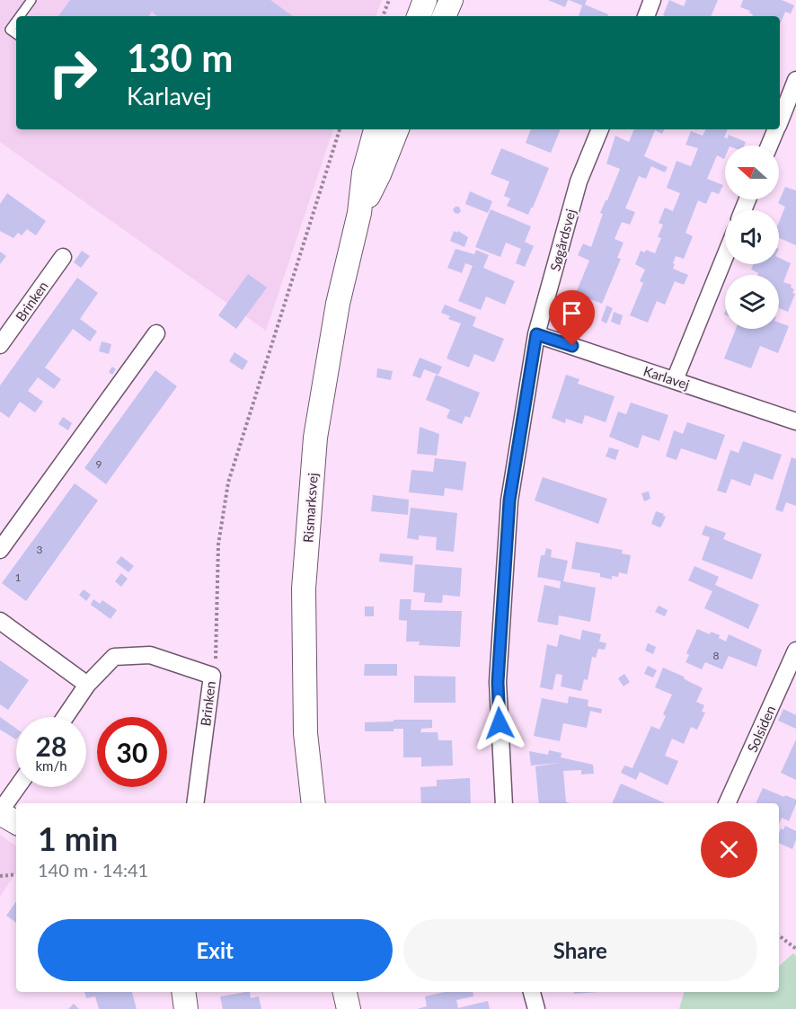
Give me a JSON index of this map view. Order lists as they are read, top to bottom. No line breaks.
{"streets":{"main road":["Rismarksvej"],"street":["Søgårdsvej","Brinken","Karlavej","Solsiden"]},"crossings":[["Søgårdsvej","Karlavej"]],"house_numbers":["9","3","1","8"],"north":"left","page":{"turn":["130 m","Karlavej"],"speed":"28 km/h","limit":"30","heading":["1 min","140 m · 14:41"],"buttons":["Exit","Share"]}}
